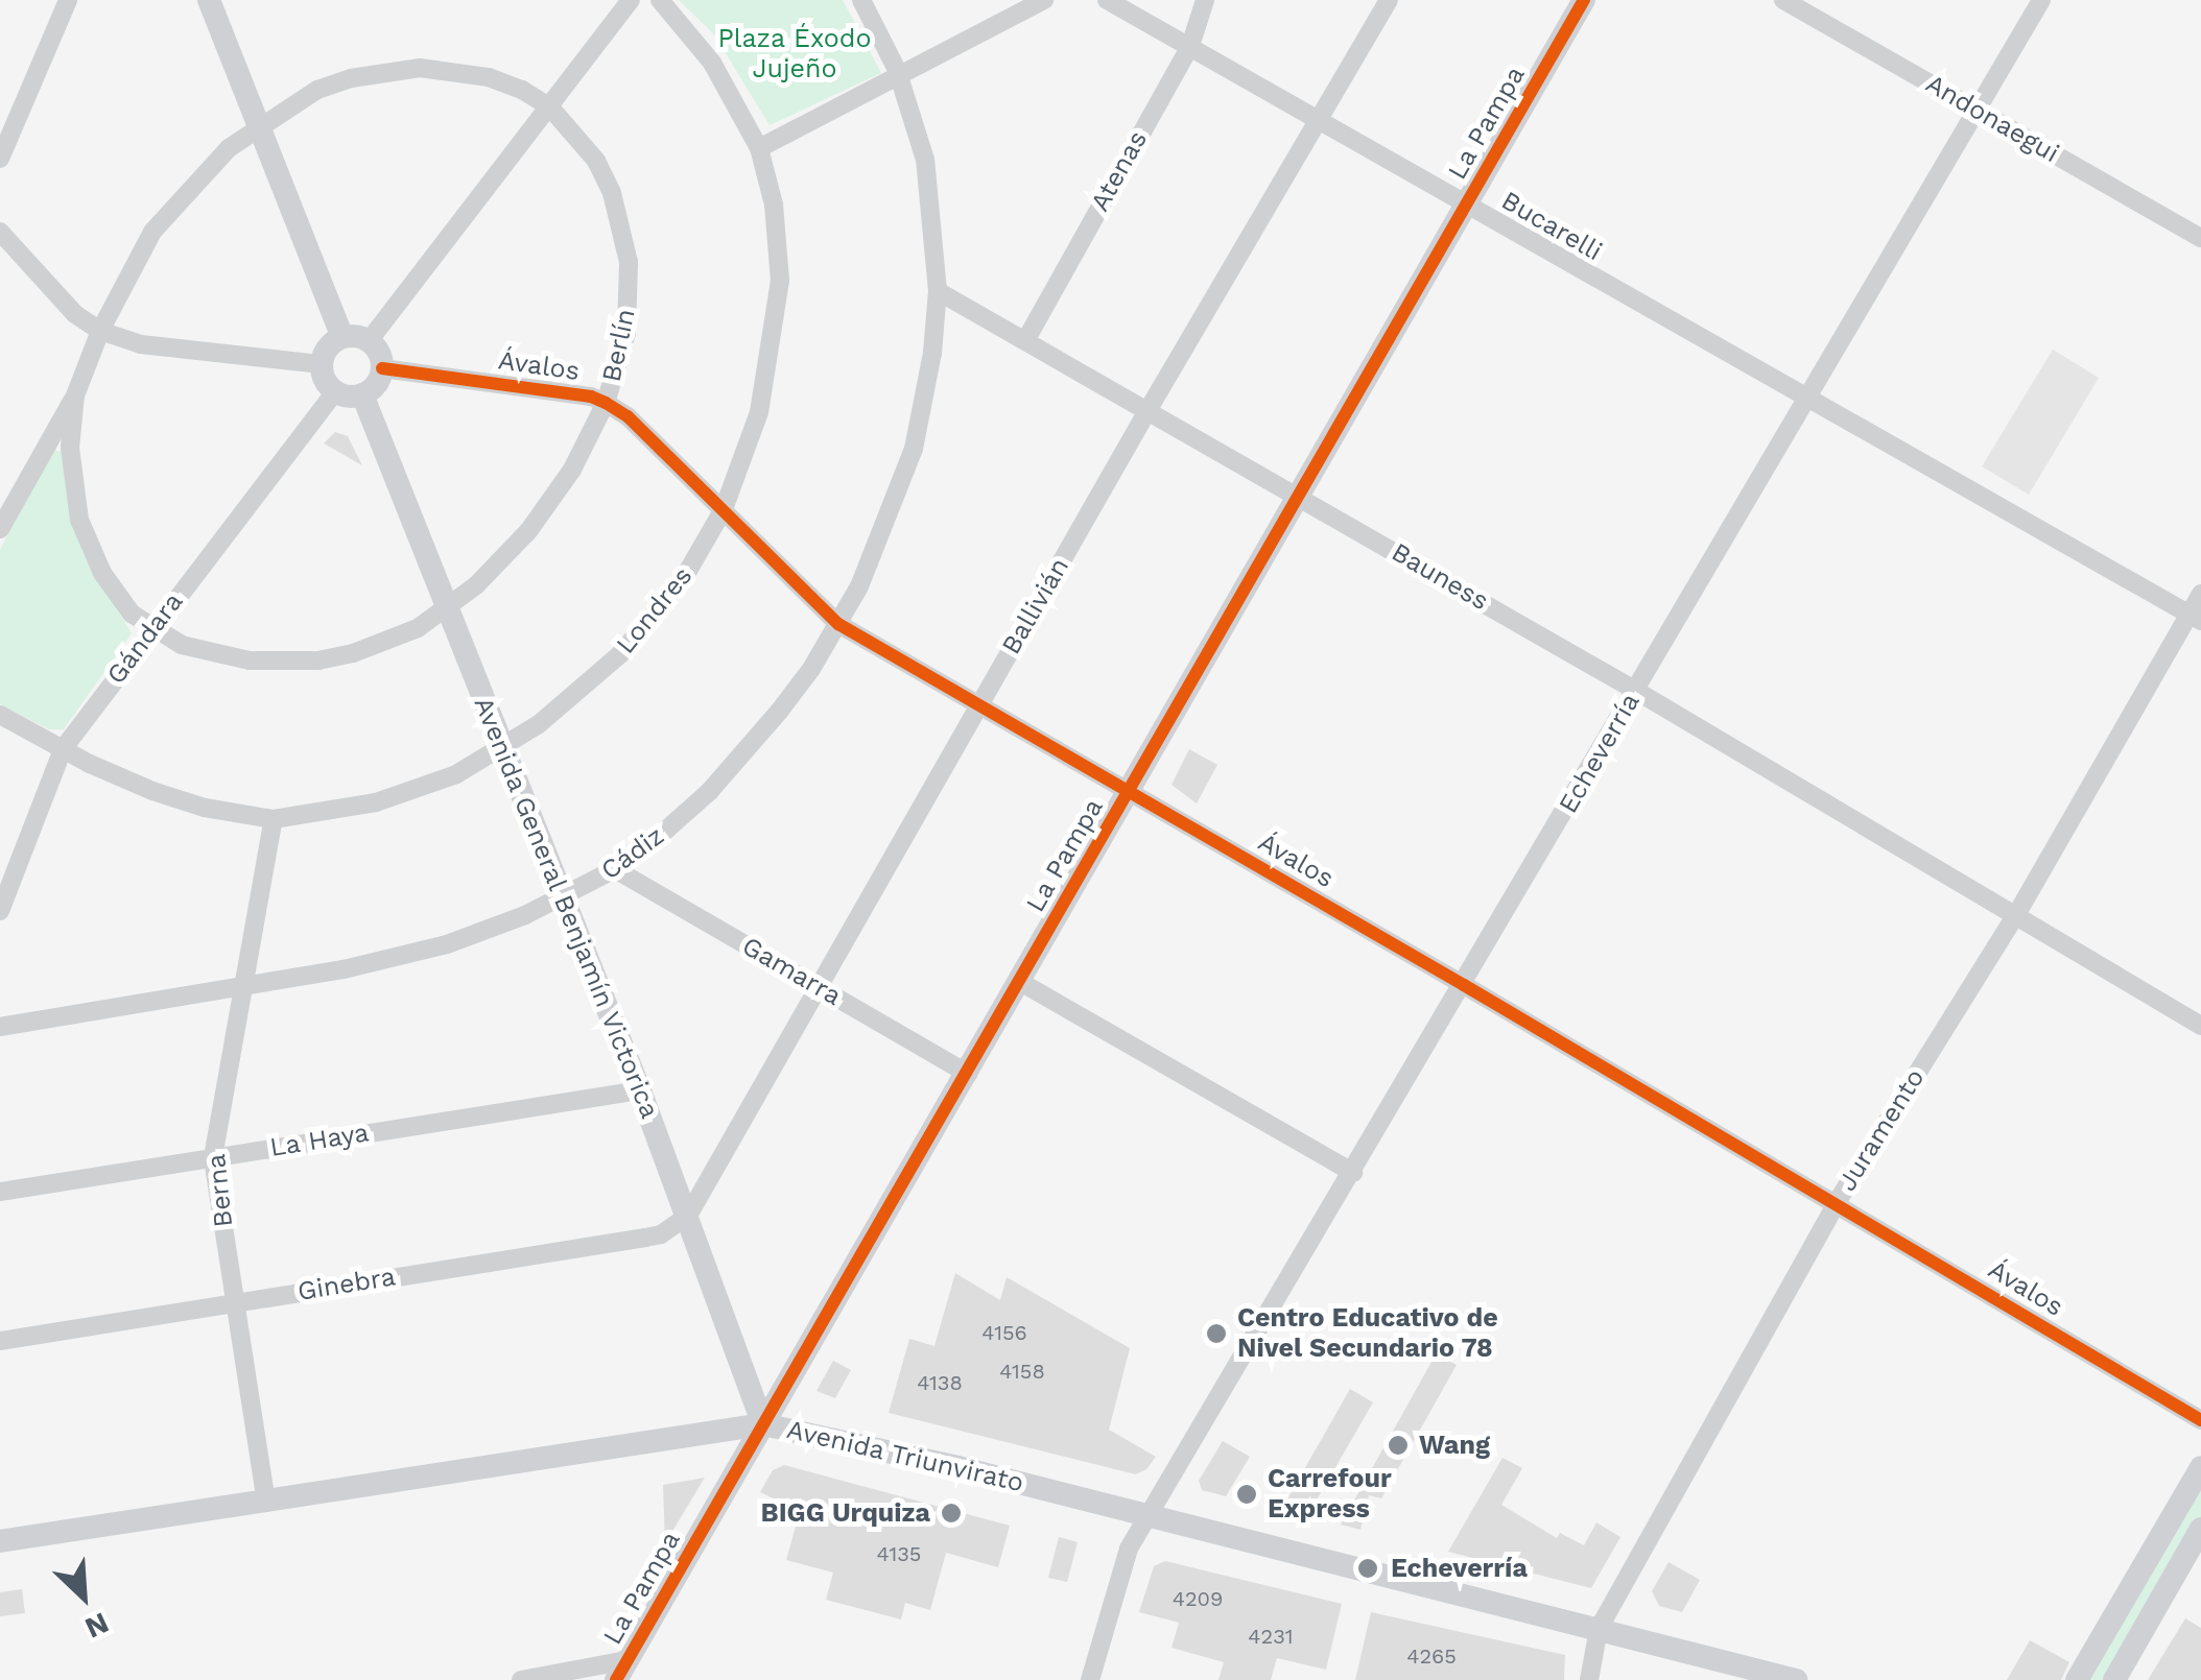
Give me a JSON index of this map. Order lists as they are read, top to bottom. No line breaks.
{"streets":{"street":["Andonaegui","La Pampa","Atenas","Bucarelli","Berlín","Ávalos","Bauness","Ballivián","Londres","Gándara","Echeverría","Cádiz","Avenida General Benjamín Victorica","Gamarra","Juramento","La Haya","Berna","Ginebra","Avenida Triunvirato"]},"crossings":[["Andonaegui","Echeverría"],["La Pampa","Bucarelli"],["La Pampa","Ávalos"],["La Pampa","Bauness"],["La Pampa","Avenida General Benjamín Victorica"],["La Pampa","Gamarra"],["La Pampa","Avenida Triunvirato"],["Atenas","Bucarelli"],["Atenas","Bauness"],["Bucarelli","Ballivián"],["Bucarelli","Echeverría"],["Bucarelli","Juramento"],["Berlín","Ávalos"],["Berlín","Gándara"],["Berlín","Avenida General Benjamín Victorica"],["Ávalos","Ballivián"],["Ávalos","Londres"],["Ávalos","Gándara"],["Ávalos","Echeverría"],["Ávalos","Cádiz"],["Ávalos","Avenida General Benjamín Victorica"],["Ávalos","Juramento"],["Bauness","Ballivián"],["Bauness","Echeverría"],["Bauness","Cádiz"],["Bauness","Juramento"],["Ballivián","Avenida General Benjamín Victorica"],["Ballivián","Gamarra"],["Ballivián","Ginebra"],["Londres","Gándara"],["Londres","Avenida General Benjamín Victorica"],["Londres","Berna"],["Gándara","Avenida General Benjamín Victorica"],["Echeverría","Avenida Triunvirato"],["Cádiz","Avenida General Benjamín Victorica"],["Cádiz","Gamarra"],["Cádiz","Berna"],["Avenida General Benjamín Victorica","La Haya"],["Avenida General Benjamín Victorica","Ginebra"],["Avenida General Benjamín Victorica","Avenida Triunvirato"],["Juramento","Avenida Triunvirato"],["La Haya","Berna"],["Berna","Ginebra"],["Berna","Avenida Triunvirato"]],"parks":["Plaza Éxodo Jujeño"],"places":["Centro Educativo de Nivel Secundario 78","Wang","Carrefour Express","BIGG Urquiza","Echeverría"],"house_numbers":["4156","4158","4138","4135","4209","4231","4265"],"north":"bottom right"}
